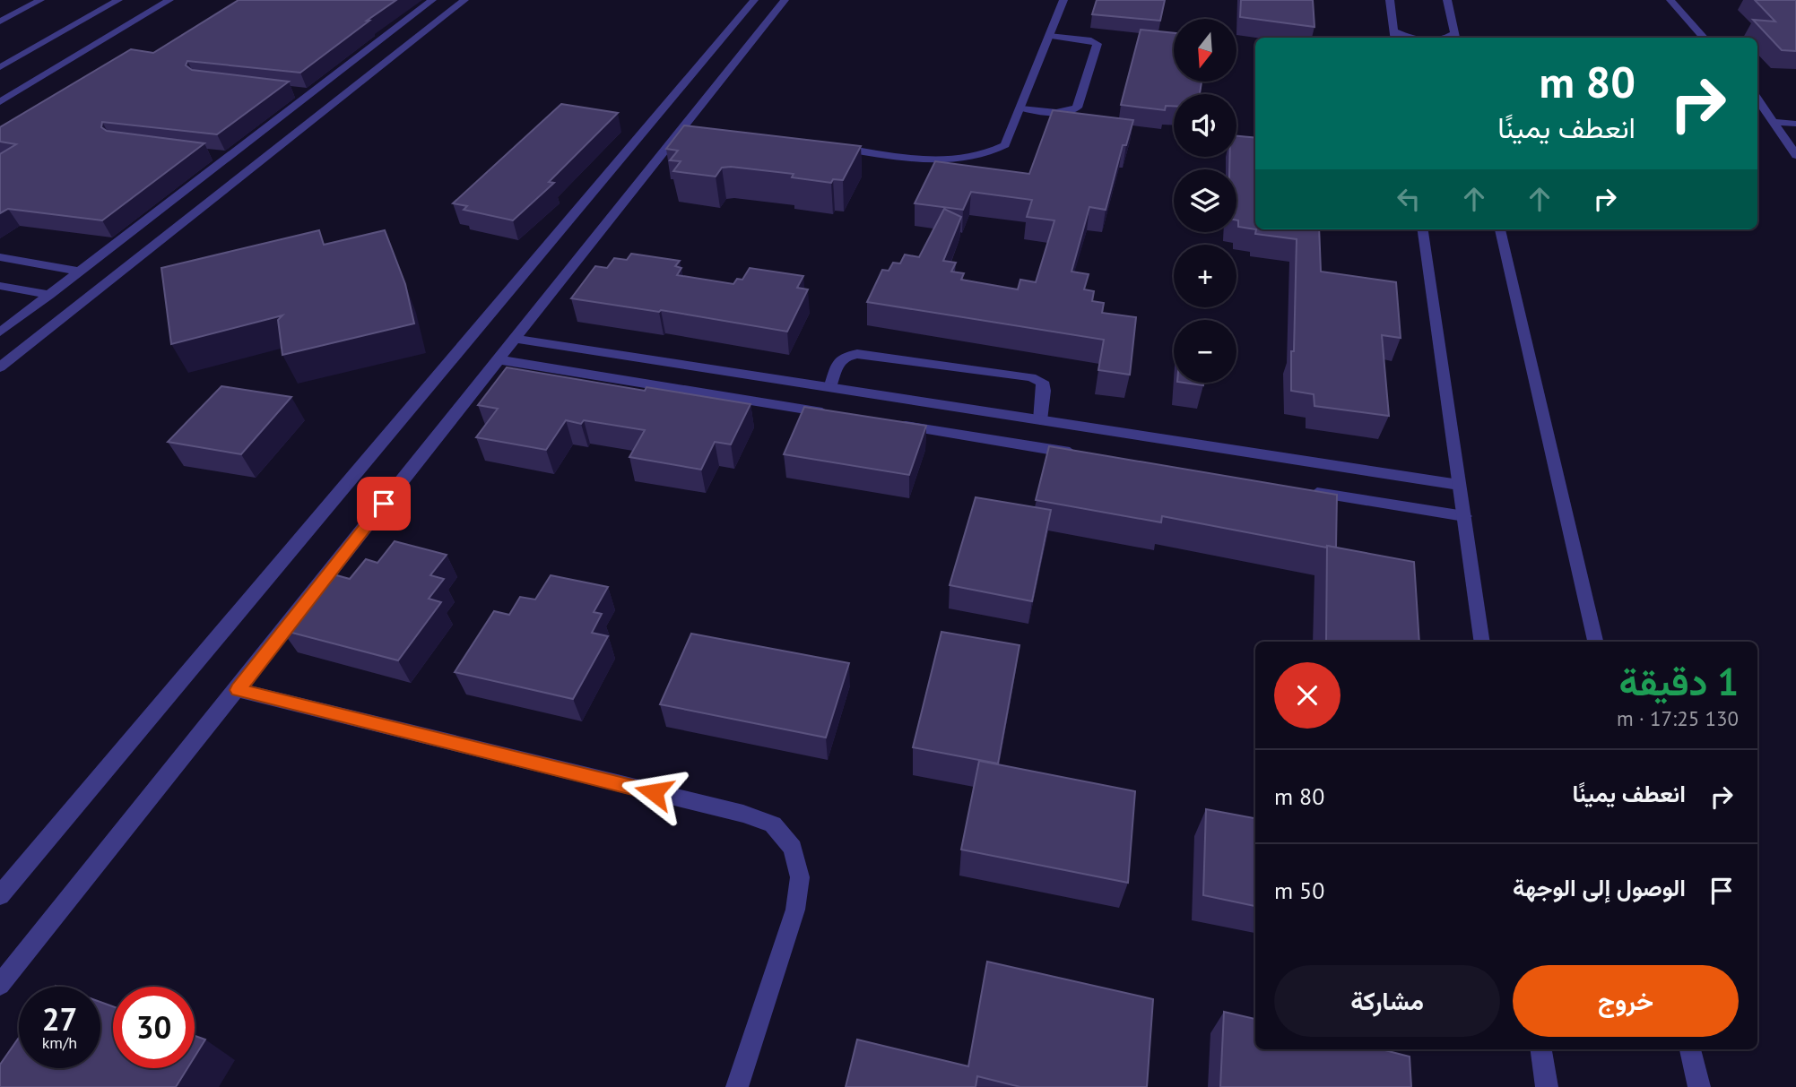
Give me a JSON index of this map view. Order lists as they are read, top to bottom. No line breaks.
{"north":"bottom","page":{"map_buttons":["+","−"],"turn":["80 m","انعطف يمينًا"],"heading":["1 دقيقة","130 m · 17:25"],"list":[{"name":"انعطف يمينًا","value":"80 m"},{"name":"الوصول إلى الوجهة","value":"50 m"}],"buttons":["خروج","مشاركة"],"speed":"27 km/h","limit":"30"}}
